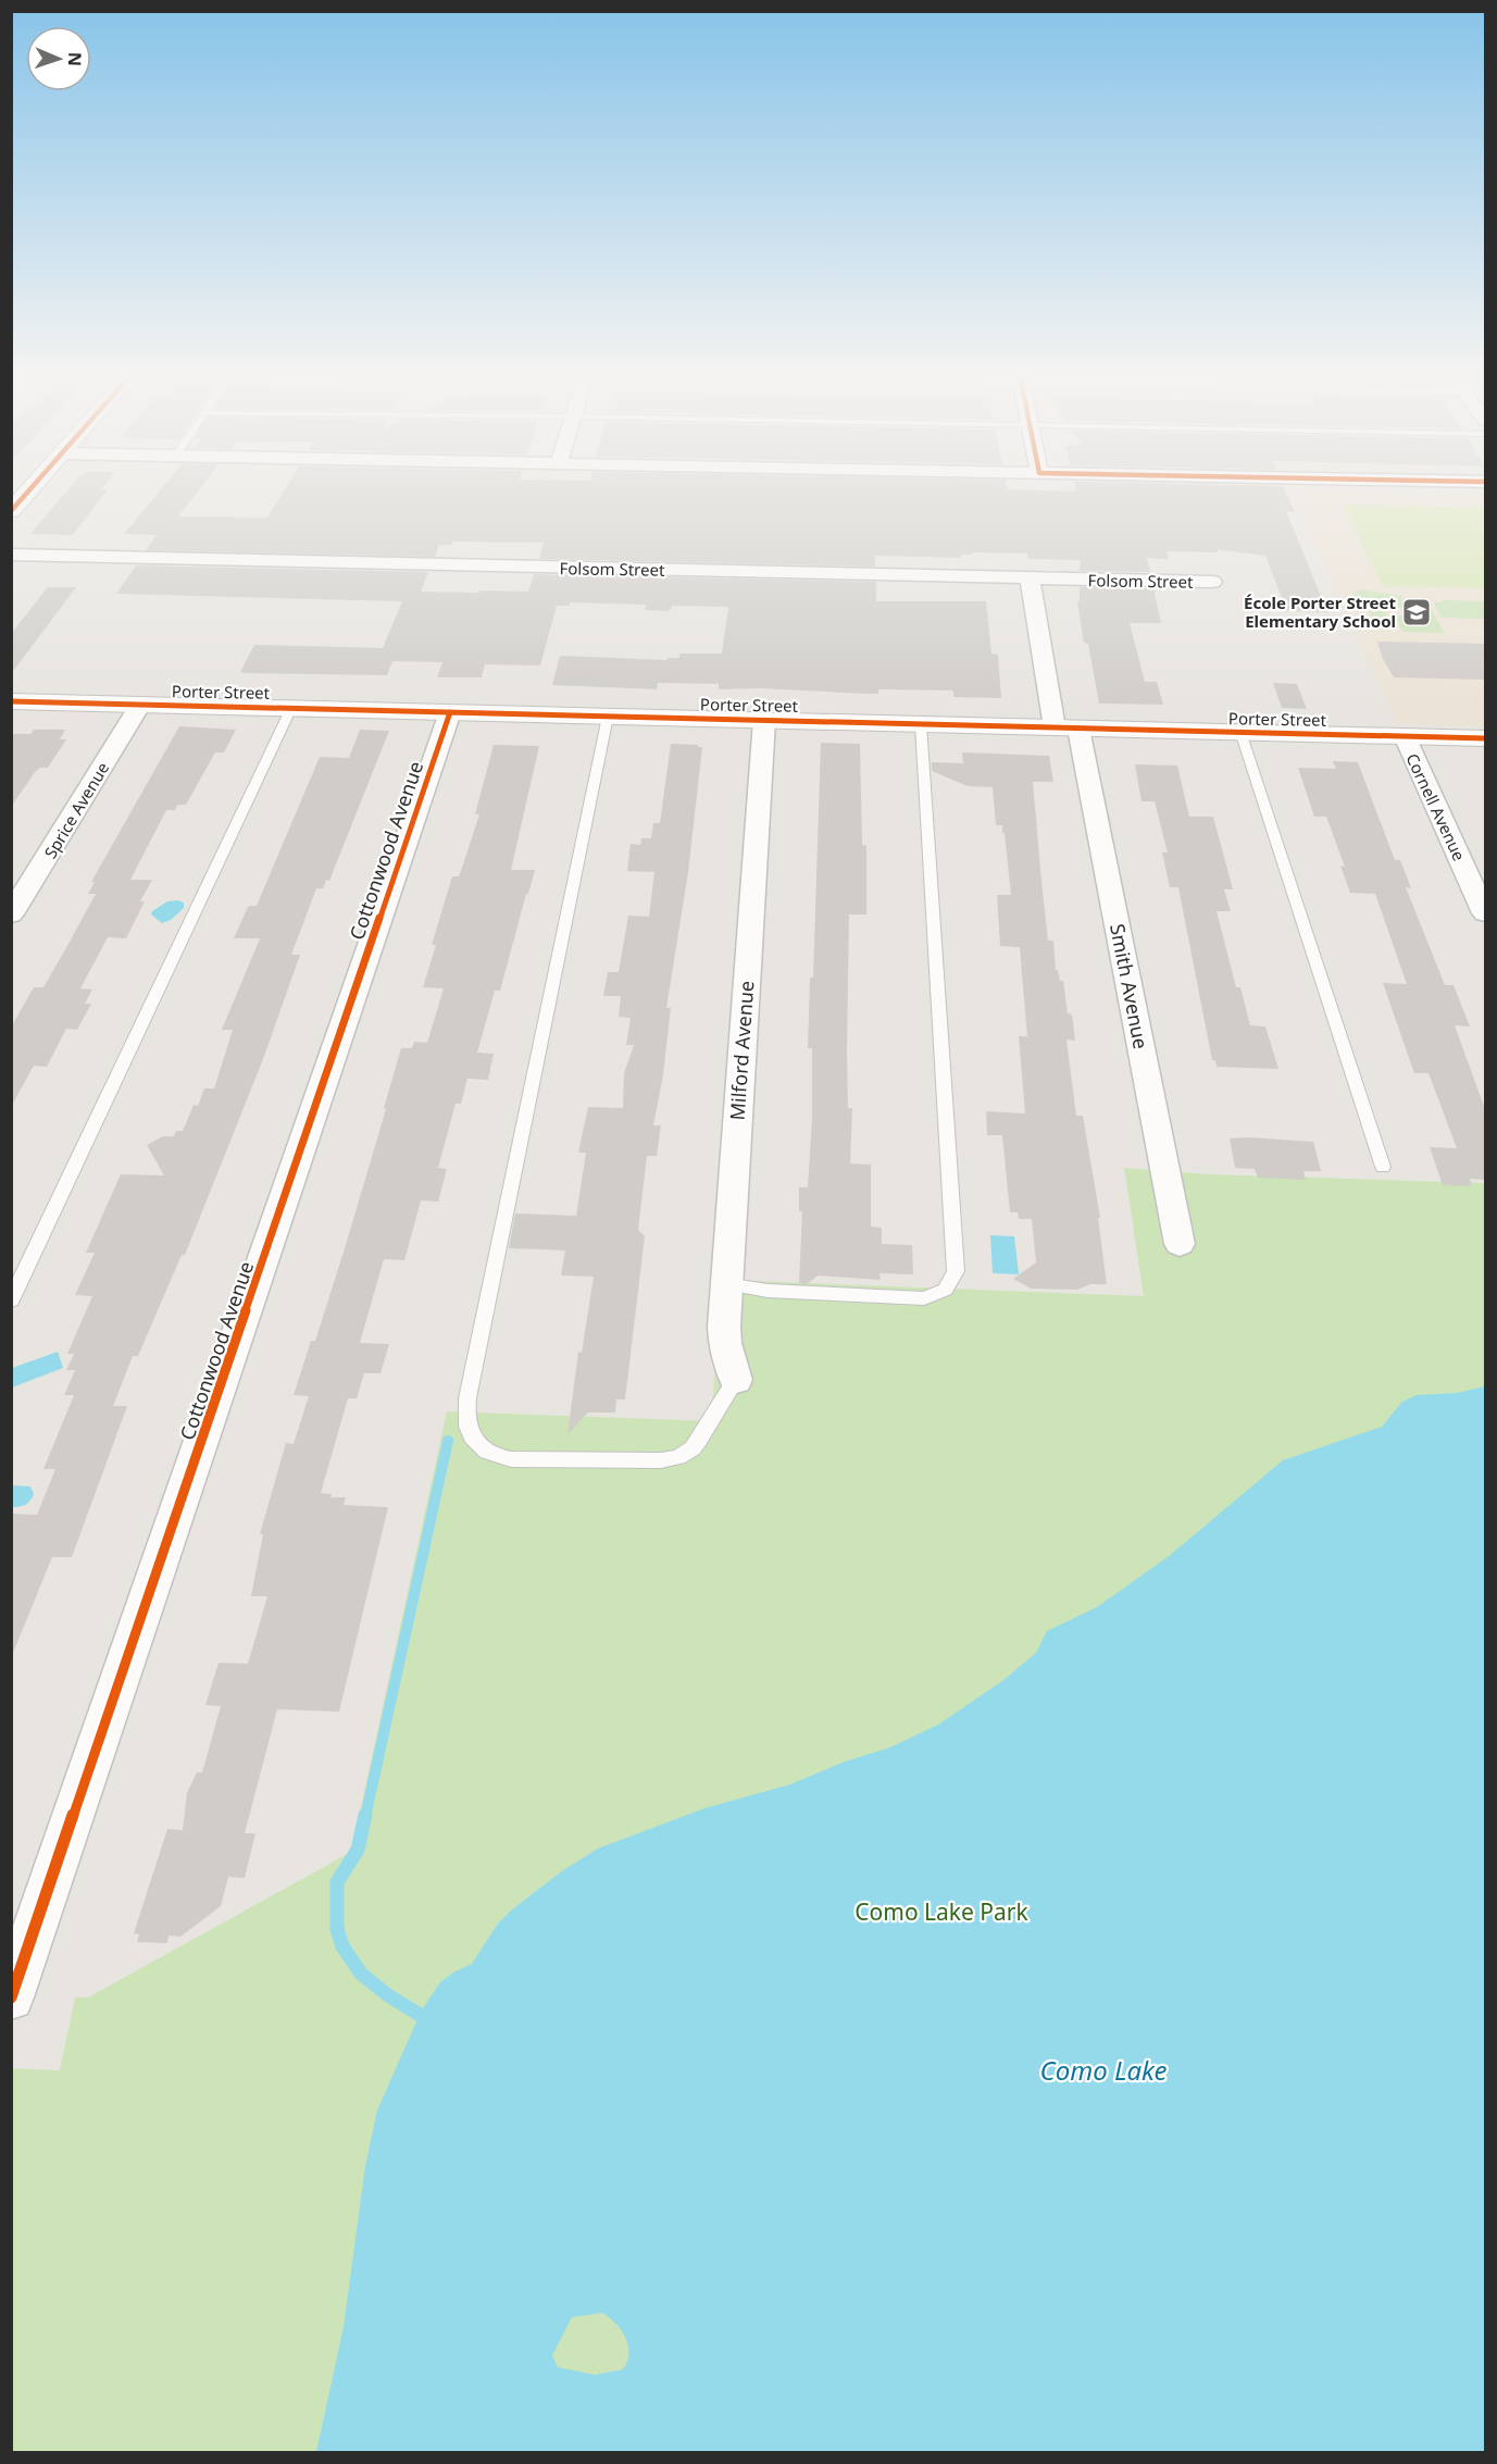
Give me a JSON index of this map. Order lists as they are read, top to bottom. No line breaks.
{"streets":{"street":["Folsom Street","Porter Street","Cornell Avenue","Sprice Avenue","Cottonwood Avenue","Smith Avenue","Milford Avenue"]},"crossings":[["Folsom Street","Smith Avenue"],["Porter Street","Cornell Avenue"],["Porter Street","Sprice Avenue"],["Porter Street","Cottonwood Avenue"],["Porter Street","Smith Avenue"],["Porter Street","Milford Avenue"]],"water":["Como Lake"],"parks":["Como Lake Park"],"places":{"school or university":["École Porter Street Elementary School"]},"north":"right"}
